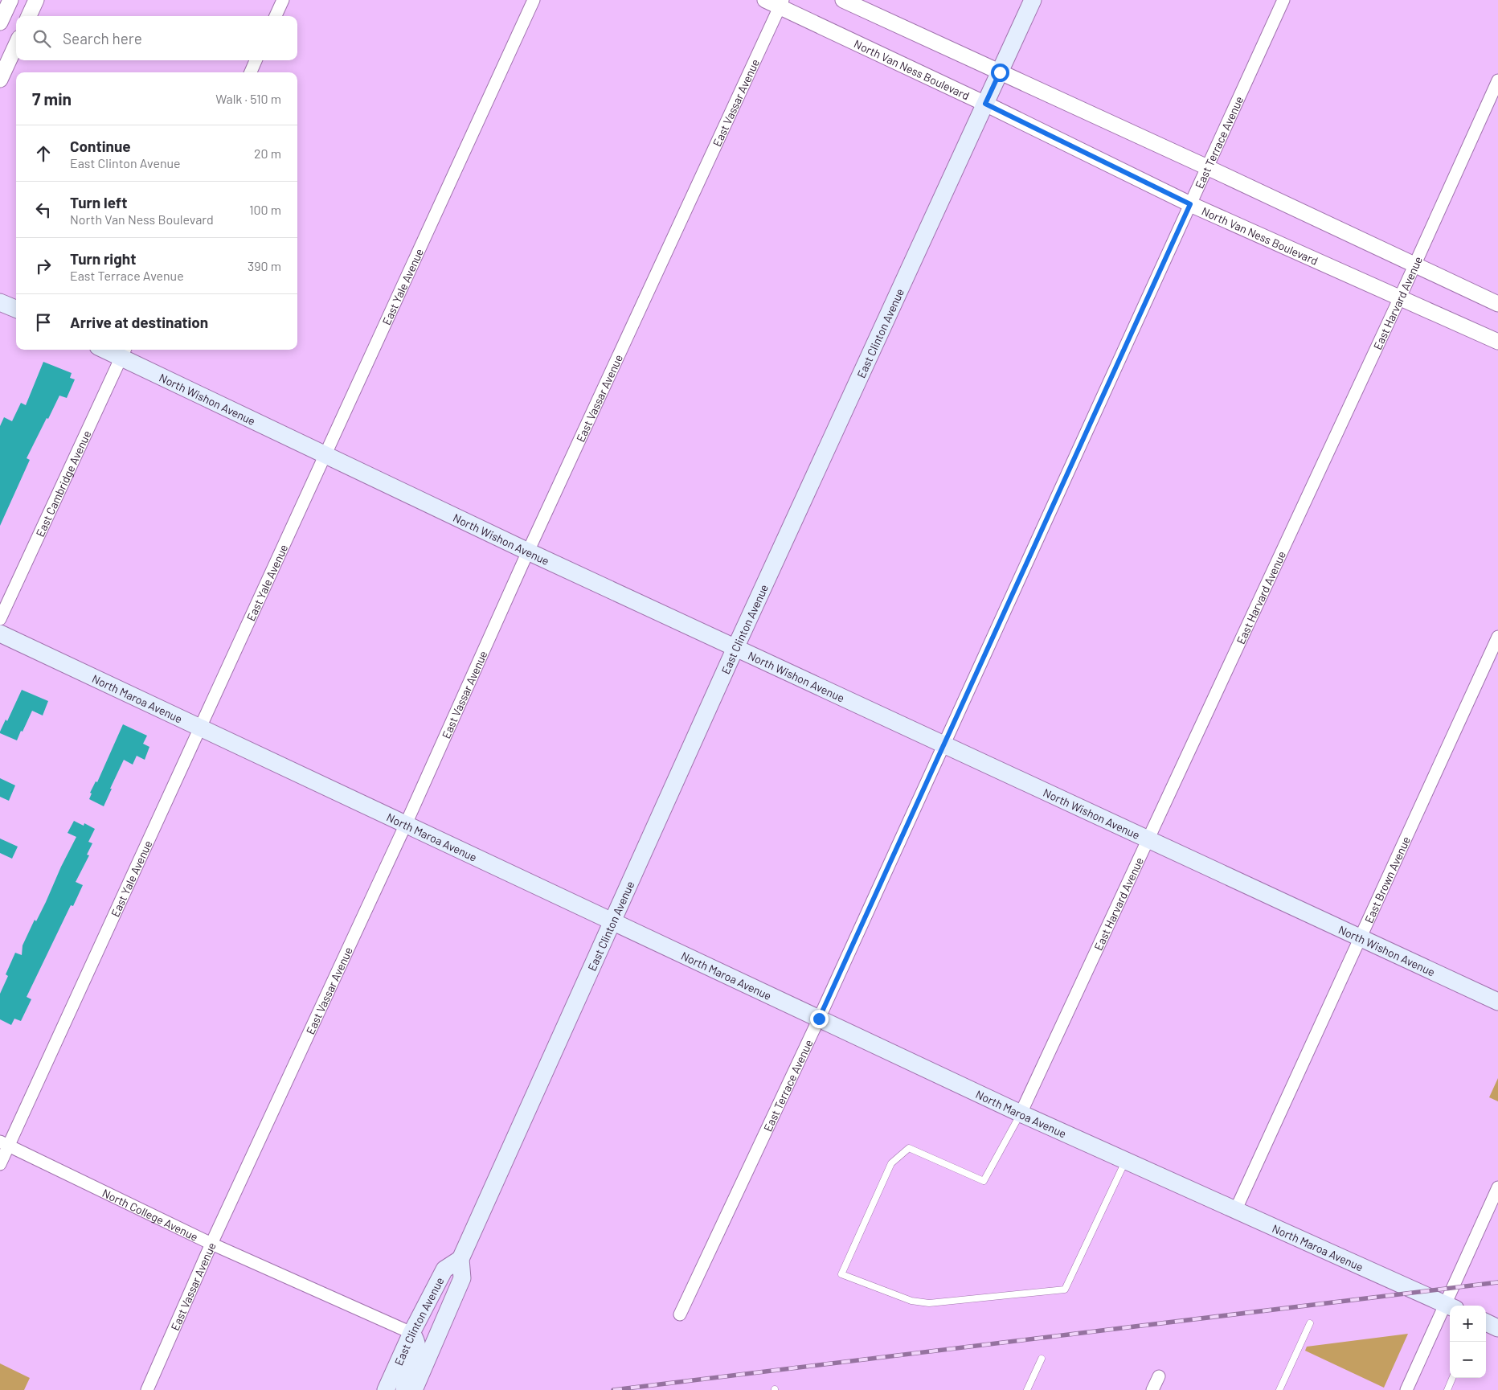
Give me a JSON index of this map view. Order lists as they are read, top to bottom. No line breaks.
{"streets":{"main road":["East Clinton Avenue","North Wishon Avenue","North Maroa Avenue"],"street":["North Van Ness Boulevard","East Vassar Avenue","East Terrace Avenue","East Yale Avenue","East Harvard Avenue","East Cambridge Avenue","East Brown Avenue","North College Avenue"]},"crossings":[["North Van Ness Boulevard","East Vassar Avenue"],["North Van Ness Boulevard","East Terrace Avenue"],["North Van Ness Boulevard","East Harvard Avenue"],["North Van Ness Boulevard","East Clinton Avenue"],["East Vassar Avenue","North Wishon Avenue"],["East Vassar Avenue","North Maroa Avenue"],["East Vassar Avenue","North College Avenue"],["East Terrace Avenue","North Wishon Avenue"],["East Terrace Avenue","North Maroa Avenue"],["East Yale Avenue","North Wishon Avenue"],["East Yale Avenue","North Maroa Avenue"],["East Yale Avenue","North College Avenue"],["East Harvard Avenue","North Wishon Avenue"],["East Harvard Avenue","North Maroa Avenue"],["East Clinton Avenue","North Wishon Avenue"],["East Clinton Avenue","North Maroa Avenue"],["East Clinton Avenue","North College Avenue"],["North Wishon Avenue","East Cambridge Avenue"],["North Wishon Avenue","East Brown Avenue"],["North Maroa Avenue","East Brown Avenue"]],"page":{"search":"Search here","heading":["7 min","Walk · 510 m"],"list":[["Continue","East Clinton Avenue","20 m"],["Turn left","North Van Ness Boulevard","100 m"],["Turn right","East Terrace Avenue","390 m"],"Arrive at destination"],"map_buttons":["+","−"]}}
